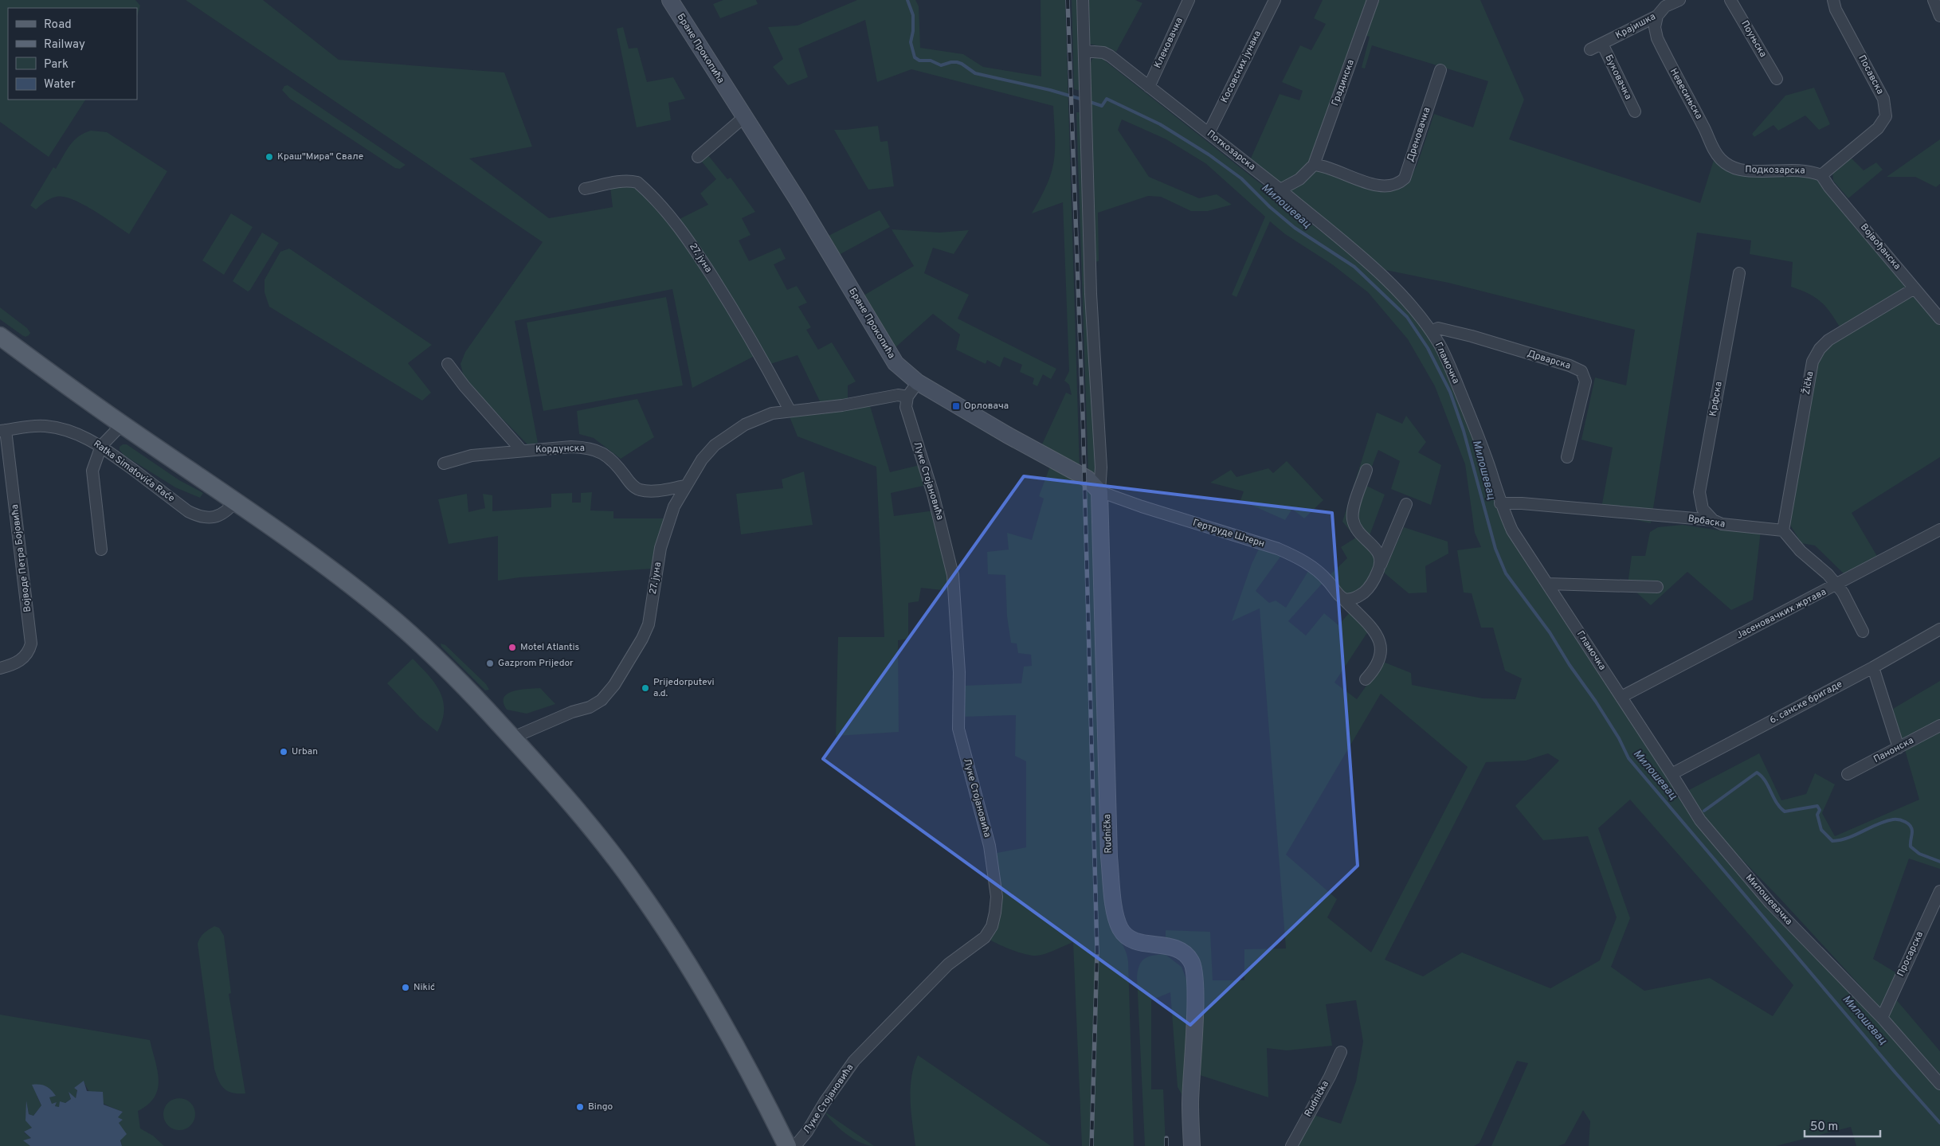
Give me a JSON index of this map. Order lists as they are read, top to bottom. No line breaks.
{"streets":{"street":["Крајишка","Поуњска","Клековачка","Бране Прокопића","Косовских јунака","Посавска","Буковачка","Градинска","Невесињска","Дреновачка","Поткозарска","Подкозарска","Војвођанска","27. јуна","Дрварска","Гламочка","Žička","Крфска","Кордунска","Ratka Simatovića Raće","Луке Стојановића","Врбаска","Гертруде Штерн","Војводе Петра Бојовића","Јасеновачких жртава","6. санске бригаде","Панонска","Rudnička","Милошевачка","Просарска"]},"crossings":[["Крајишка","Буковачка"],["Крајишка","Невесињска"],["Клековачка","Поткозарска"],["Бране Прокопића","Гертруде Штерн"],["Бране Прокопића","Rudnička"],["Косовских јунака","Поткозарска"],["Посавска","Подкозарска"],["Посавска","Војвођанска"],["Градинска","Дреновачка"],["Невесињска","Подкозарска"],["Поткозарска","Гламочка"],["Подкозарска","Војвођанска"],["Војвођанска","Žička"],["27. јуна","Кордунска"],["27. јуна","Луке Стојановића"],["Дрварска","Гламочка"],["Гламочка","Врбаска"],["Гламочка","Јасеновачких жртава"],["Гламочка","Милошевачка"],["Žička","Врбаска"],["Крфска","Врбаска"],["Ratka Simatovića Raće","Војводе Петра Бојовића"],["Гертруде Штерн","Rudnička"],["Јасеновачких жртава","Милошевачка"],["6. санске бригаде","Милошевачка"],["Милошевачка","Просарска"]],"water":["Милошевац"],"places":{"other":["Краш\"Мира\" Свале","Motel Atlantis","Gazprom Prijedor","Prijedorputevi a.d.","Urban","Nikić","Bingo"],"transit":["Орловача"]},"legend":["Road","Railway","Park","Water"],"scale_bar":"50 m"}
